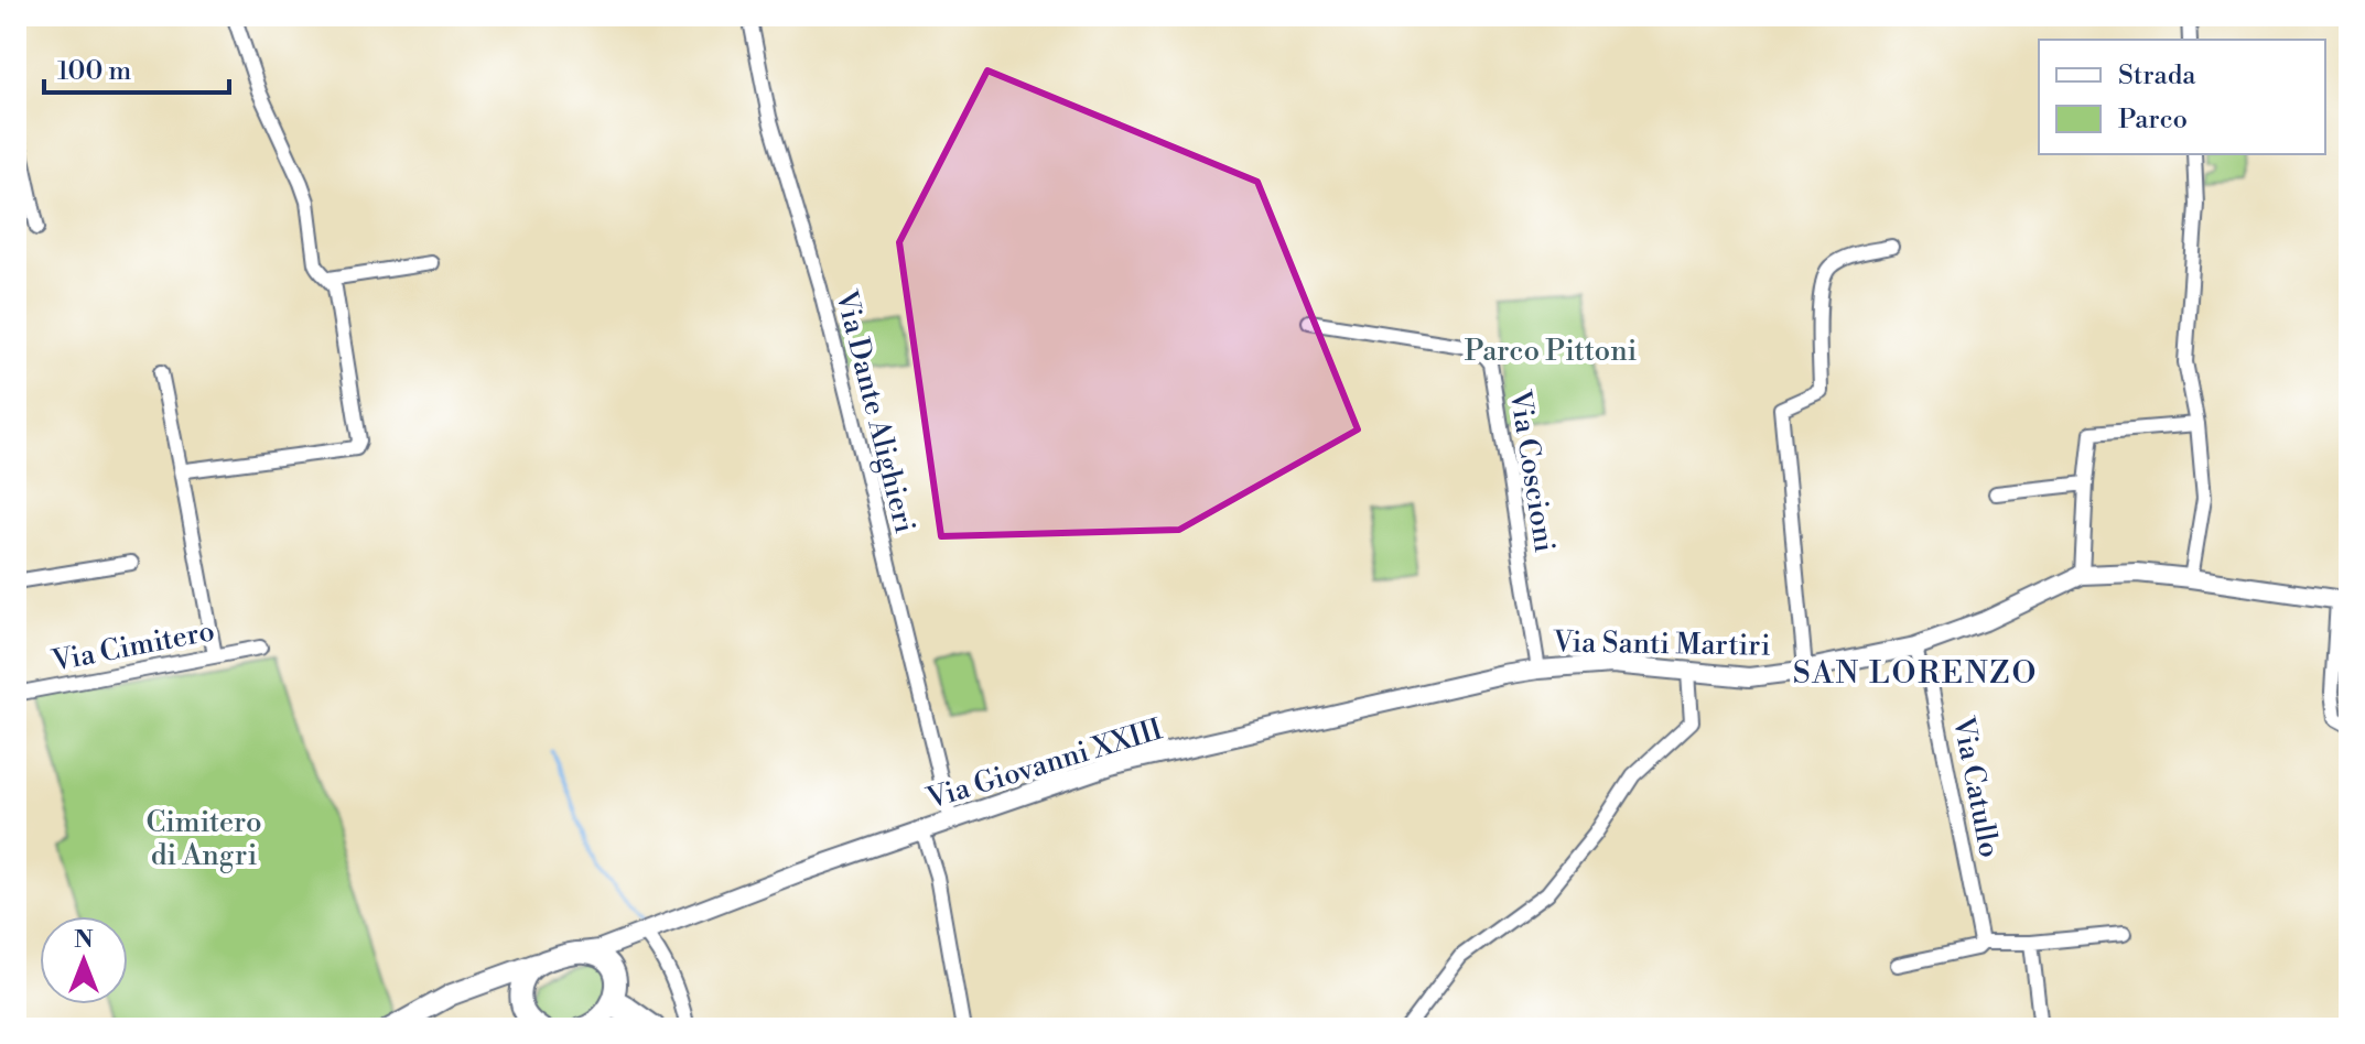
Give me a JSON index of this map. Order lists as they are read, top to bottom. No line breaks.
{"streets":{"street":["Via Dante Alighieri","Via Coscioni","Via Santi Martiri","Via Cimitero","Via Giovanni XXIII","Via Catullo"]},"crossings":[["Via Dante Alighieri","Via Giovanni XXIII"],["Via Coscioni","Via Santi Martiri"],["Via Coscioni","Via Giovanni XXIII"],["Via Santi Martiri","Via Giovanni XXIII"],["Via Santi Martiri","Via Catullo"]],"districts":["SAN LORENZO"],"parks":["Parco Pittoni","Cimitero di Angri"],"legend":["Strada","Parco"],"scale_bar":"100 m","north":"top"}
